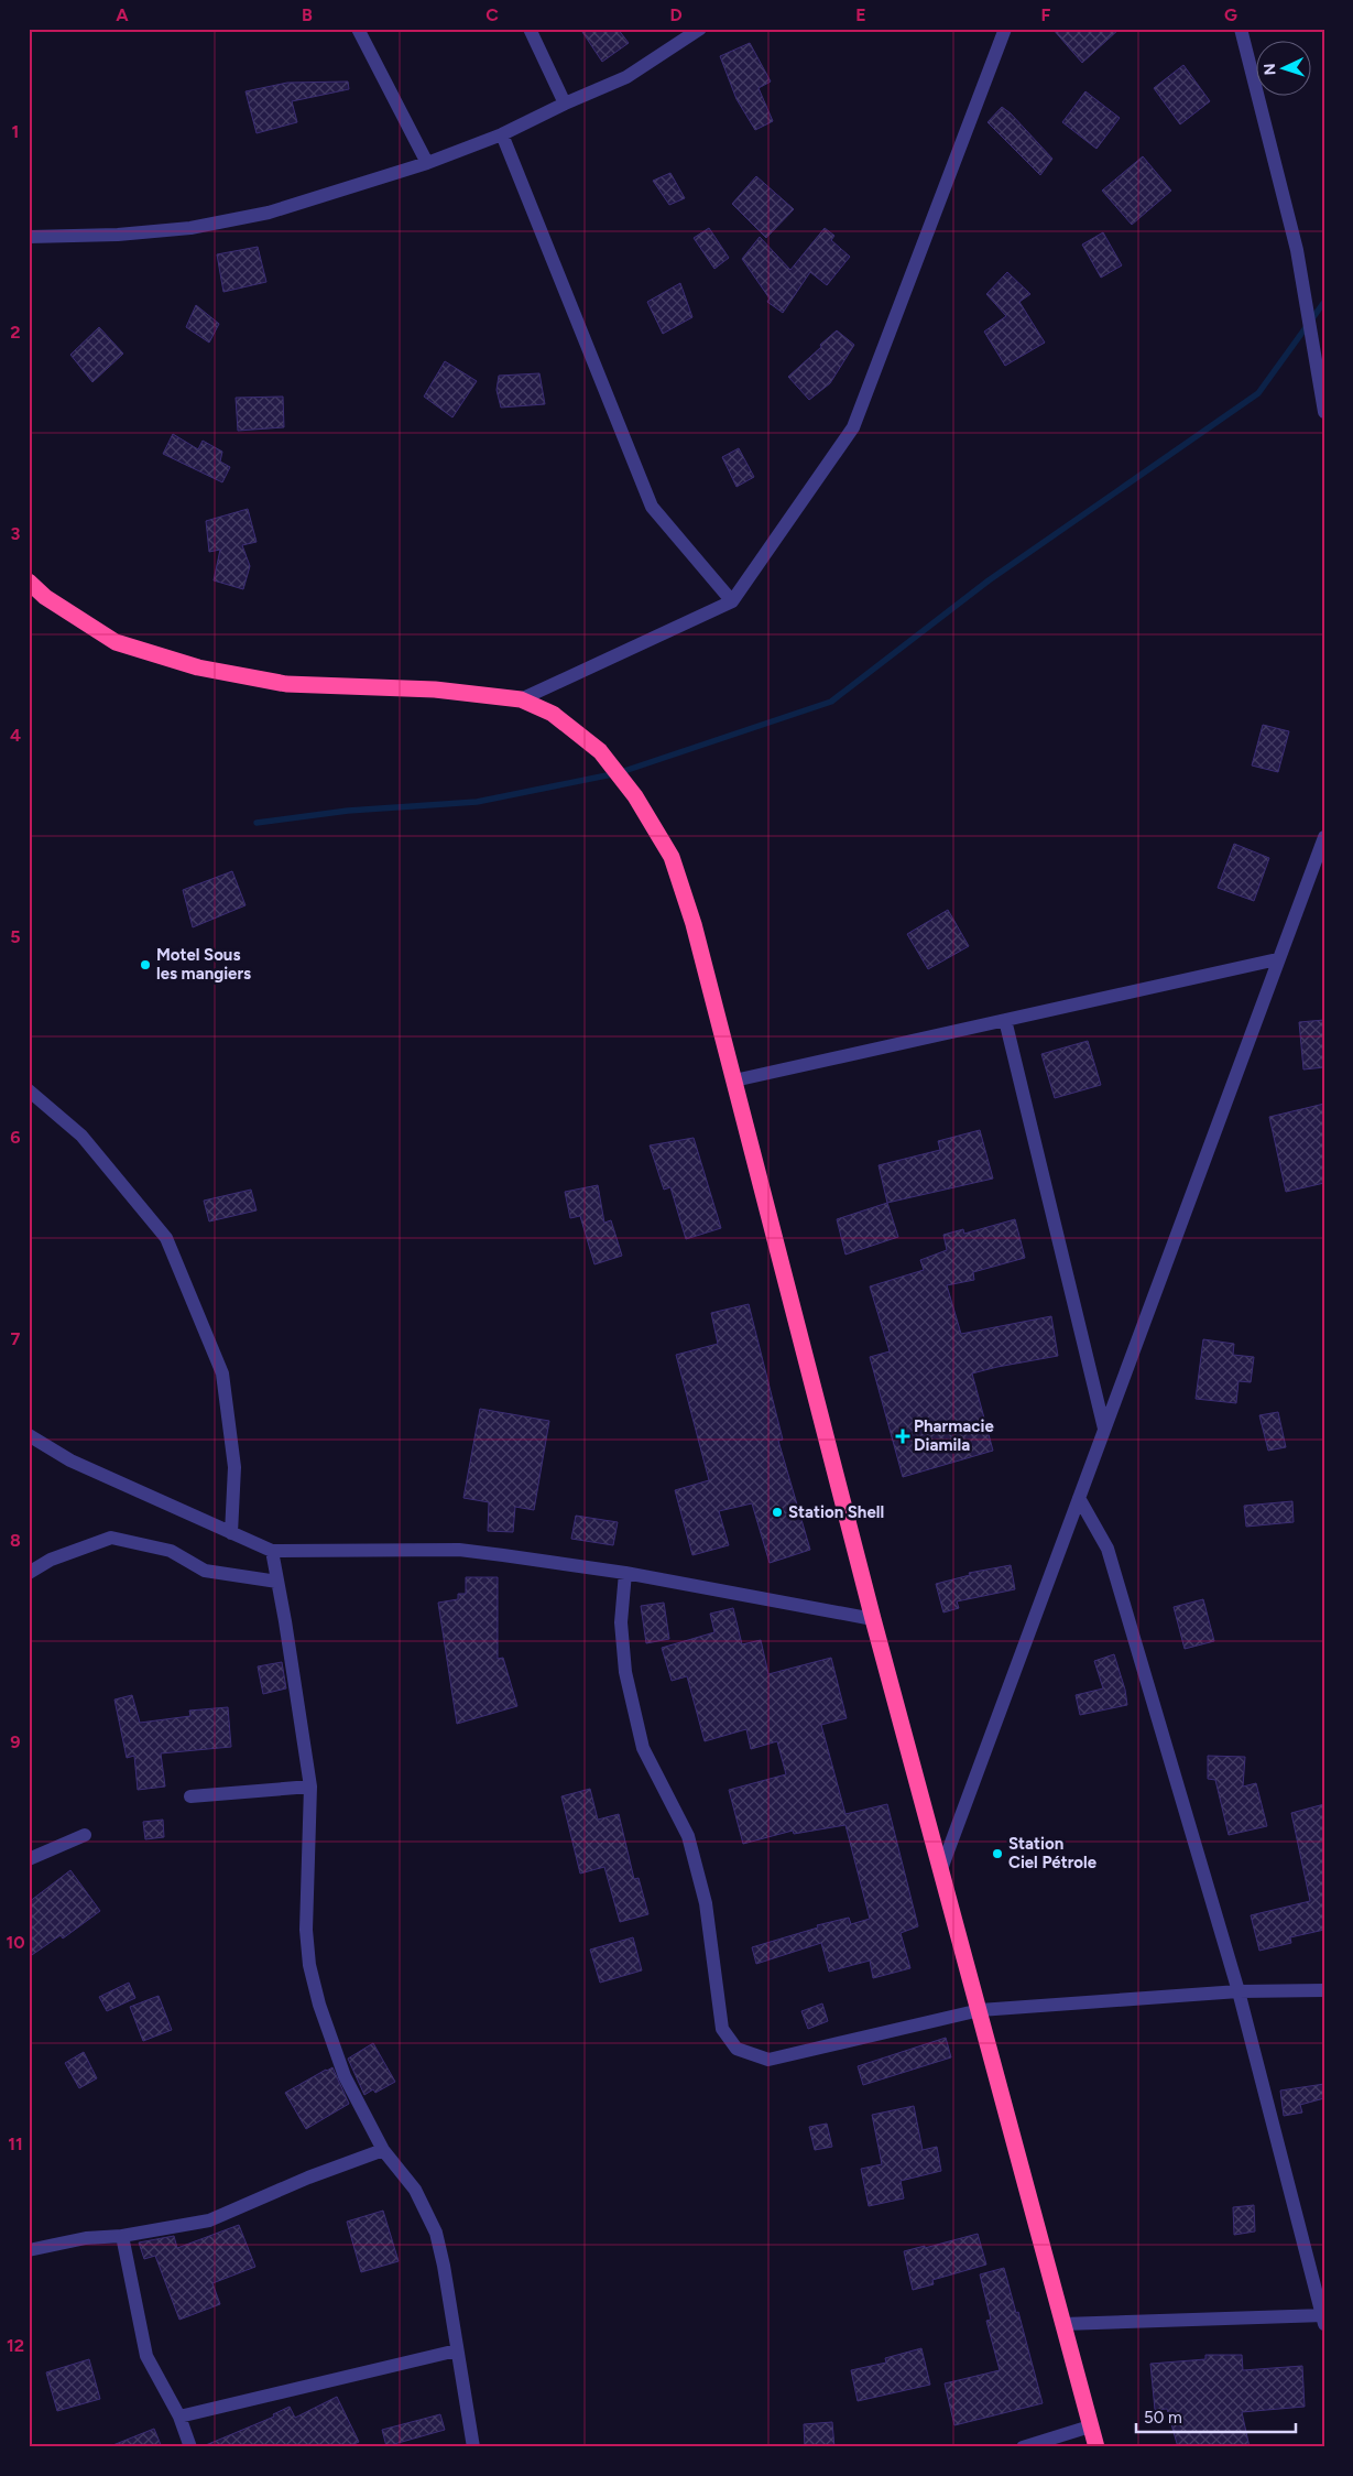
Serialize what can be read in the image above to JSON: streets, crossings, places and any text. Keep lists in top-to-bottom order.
{
  "places": {
    "other": ["Motel Sous les mangiers", "Station Shell", "Station Ciel Pétrole"],
    "health": ["Pharmacie Diamila"]
  },
  "scale_bar": "50 m",
  "north": "left",
  "grid": {
    "columns": [
      "A",
      "B",
      "C",
      "D",
      "E",
      "F",
      "G"
    ],
    "rows": [
      "1",
      "2",
      "3",
      "4",
      "5",
      "6",
      "7",
      "8",
      "9",
      "10",
      "11",
      "12"
    ]
  }
}
